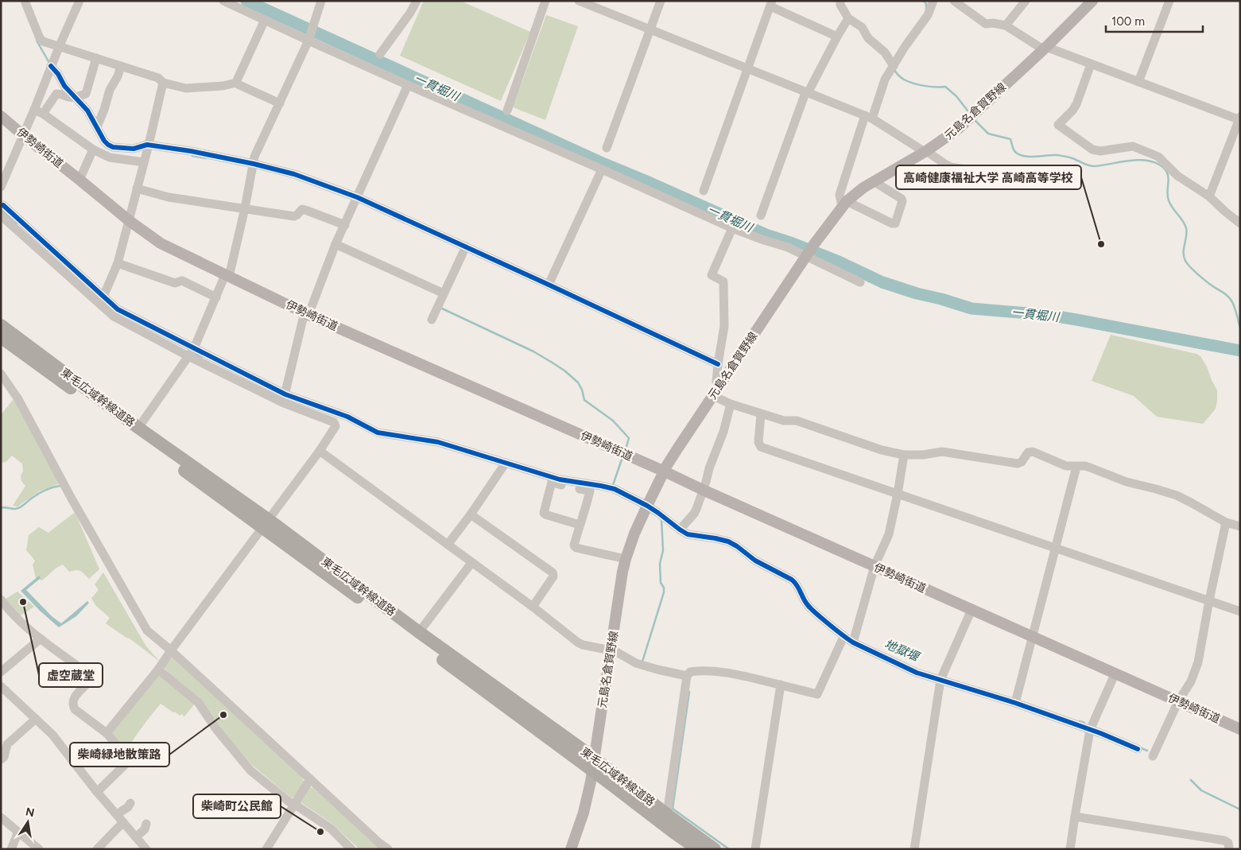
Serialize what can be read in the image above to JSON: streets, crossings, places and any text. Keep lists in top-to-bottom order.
{
  "streets": {
    "highway": ["東毛広域幹線道路"],
    "main road": ["元島名倉賀野線", "伊勢崎街道"]
  },
  "crossings": [
    ["元島名倉賀野線", "伊勢崎街道"],
    ["元島名倉賀野線", "東毛広域幹線道路"]
  ],
  "water": ["一貫堀川", "地獄堰"],
  "places": [
    "高崎健康福祉大学 高崎高等学校",
    "虚空蔵堂",
    "柴崎緑地散策路",
    "柴崎町公民館"
  ],
  "scale_bar": "100 m",
  "north": "top"
}
